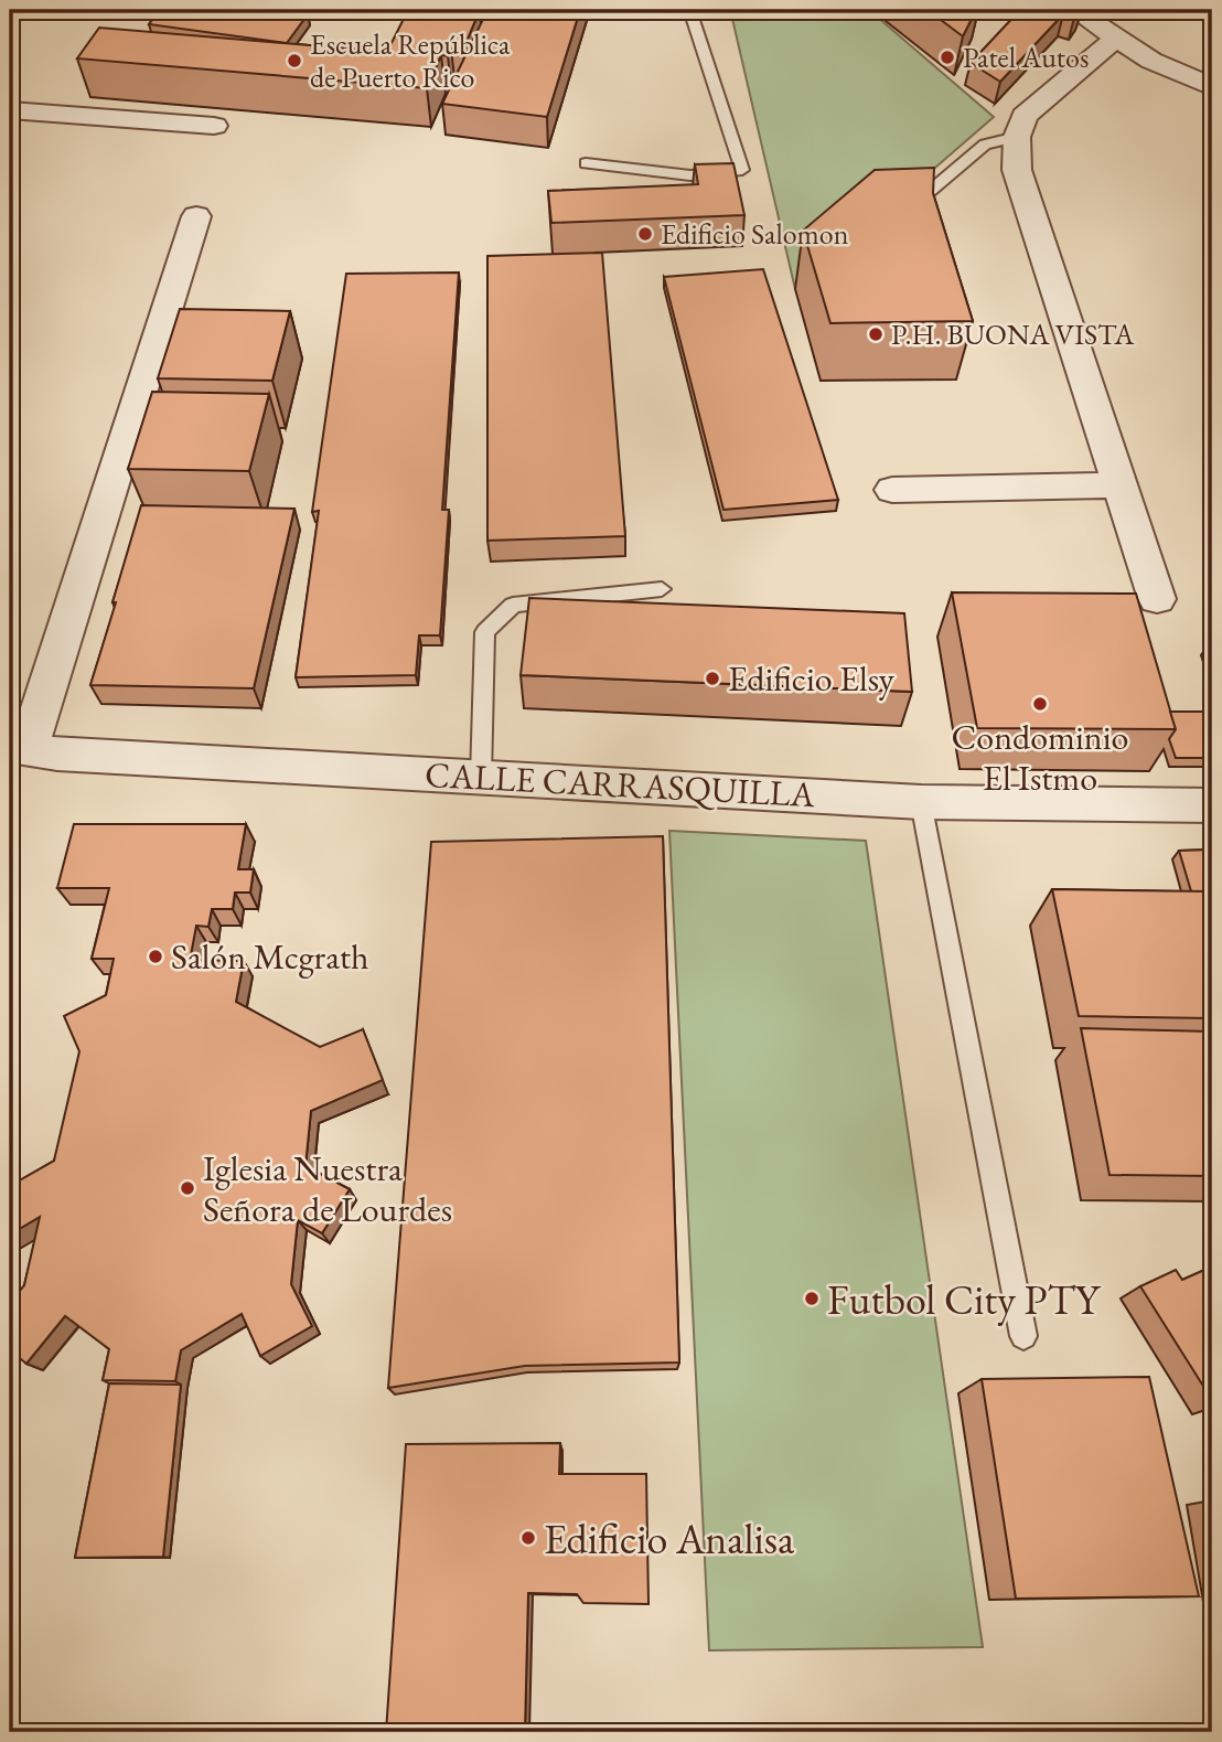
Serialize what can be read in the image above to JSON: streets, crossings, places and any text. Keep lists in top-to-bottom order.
{
  "streets": {
    "street": ["CALLE CARRASQUILLA"]
  },
  "places": [
    "Patel Autos",
    "Escuela República de Puerto Rico",
    "Edificio Salomon",
    "P.H. BUONA VISTA",
    "Edificio Elsy",
    "Condominio El Istmo",
    "Salón Mcgrath",
    "Iglesia Nuestra Señora de Lourdes",
    "Futbol City PTY",
    "Edificio Analisa"
  ]
}
